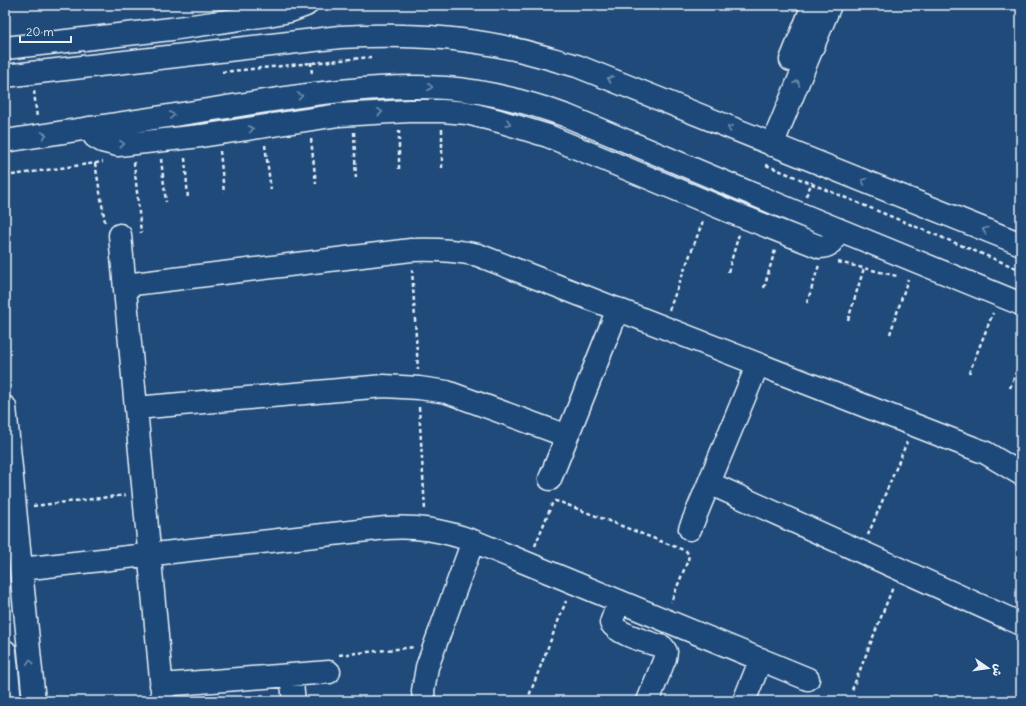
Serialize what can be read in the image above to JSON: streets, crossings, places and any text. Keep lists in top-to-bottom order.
{
  "scale_bar": "20 m",
  "north": "right"
}
